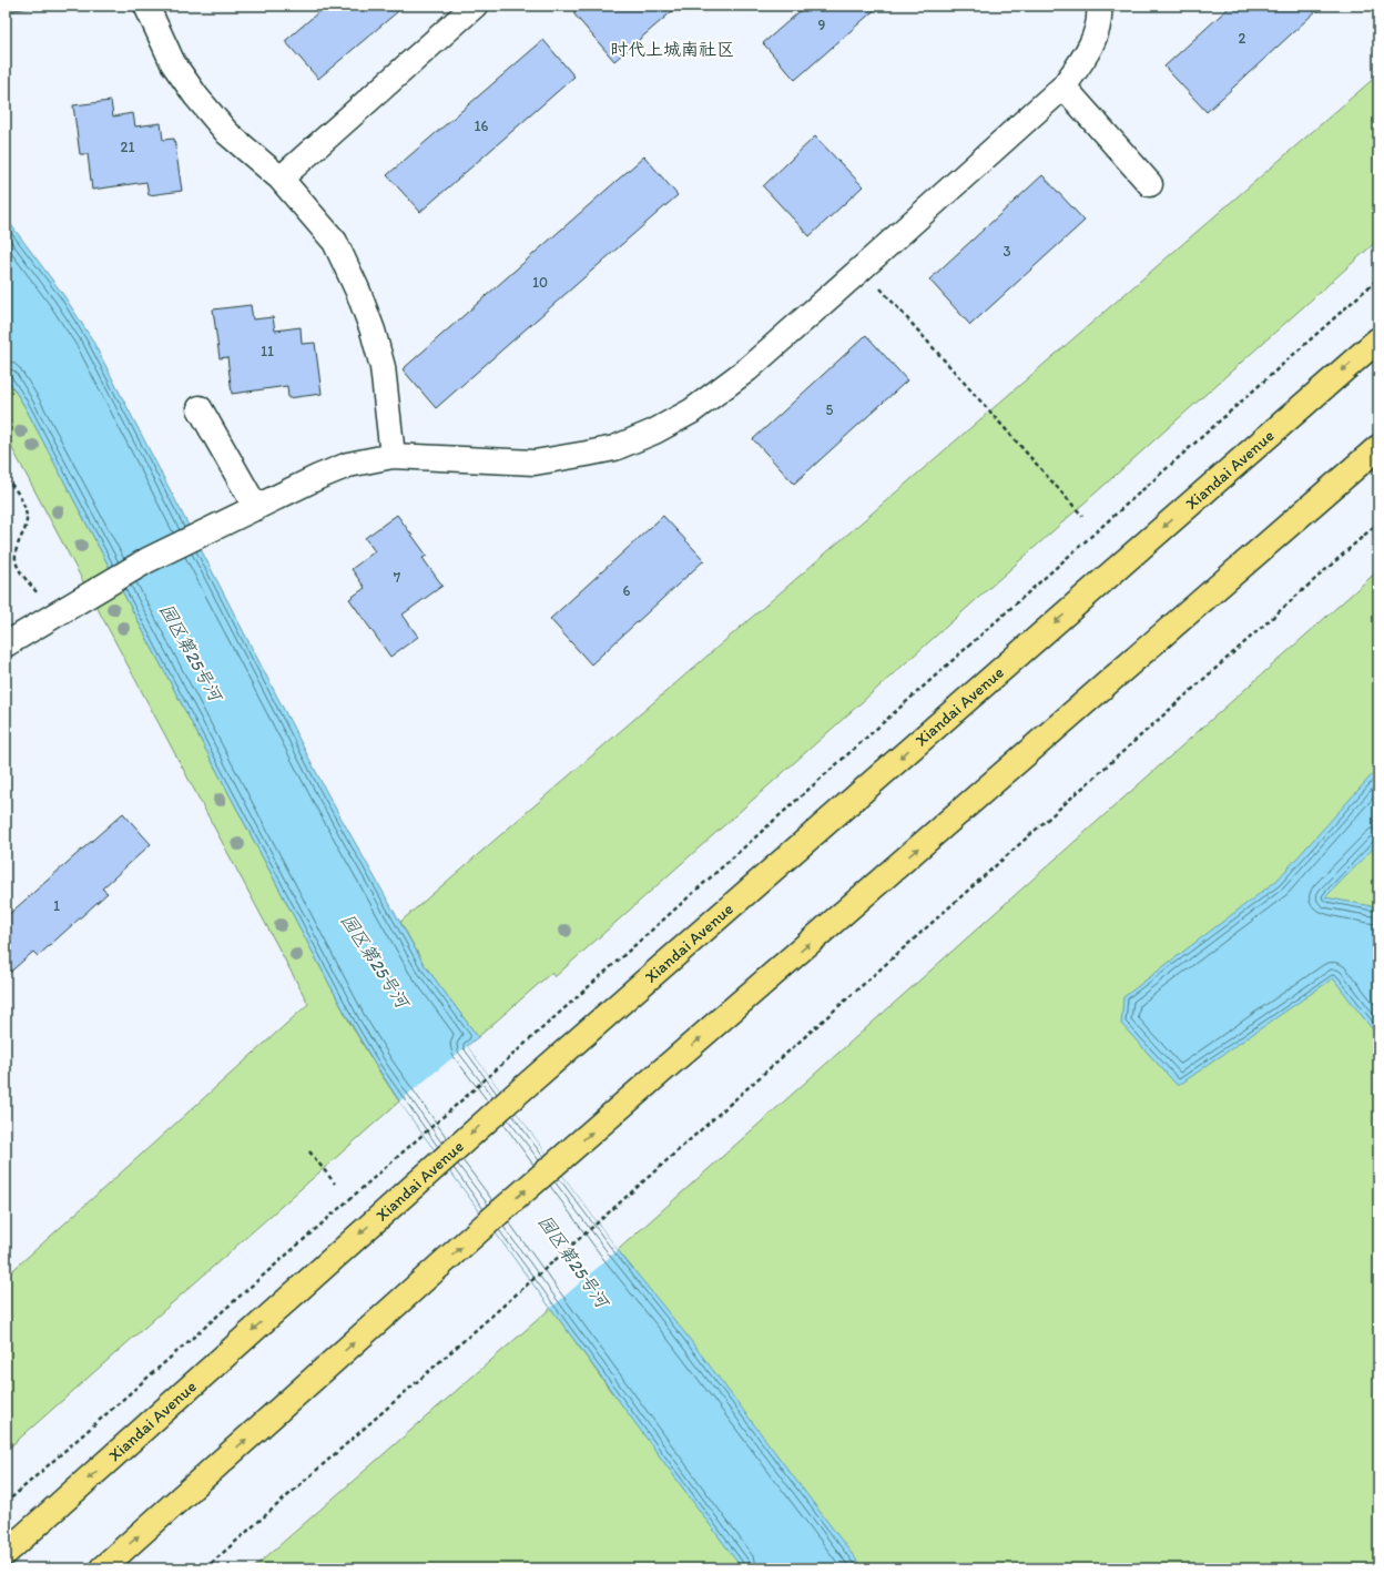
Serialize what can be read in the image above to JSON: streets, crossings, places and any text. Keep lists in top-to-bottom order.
{
  "streets": {
    "main road": ["Xiandai Avenue"]
  },
  "districts": ["时代上城南社区"],
  "water": ["园区第25号河"],
  "house_numbers": [
    "9",
    "2",
    "16",
    "21",
    "3",
    "10",
    "11",
    "5",
    "7",
    "6",
    "1"
  ]
}
